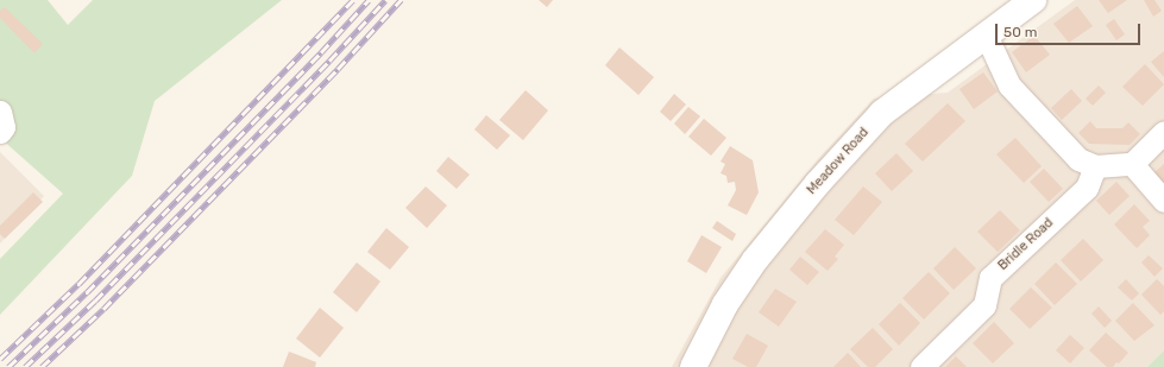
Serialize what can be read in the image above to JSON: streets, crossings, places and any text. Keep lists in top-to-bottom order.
{
  "streets": {
    "street": ["Meadow Road", "Bridle Road"]
  },
  "scale_bar": "50 m"
}
